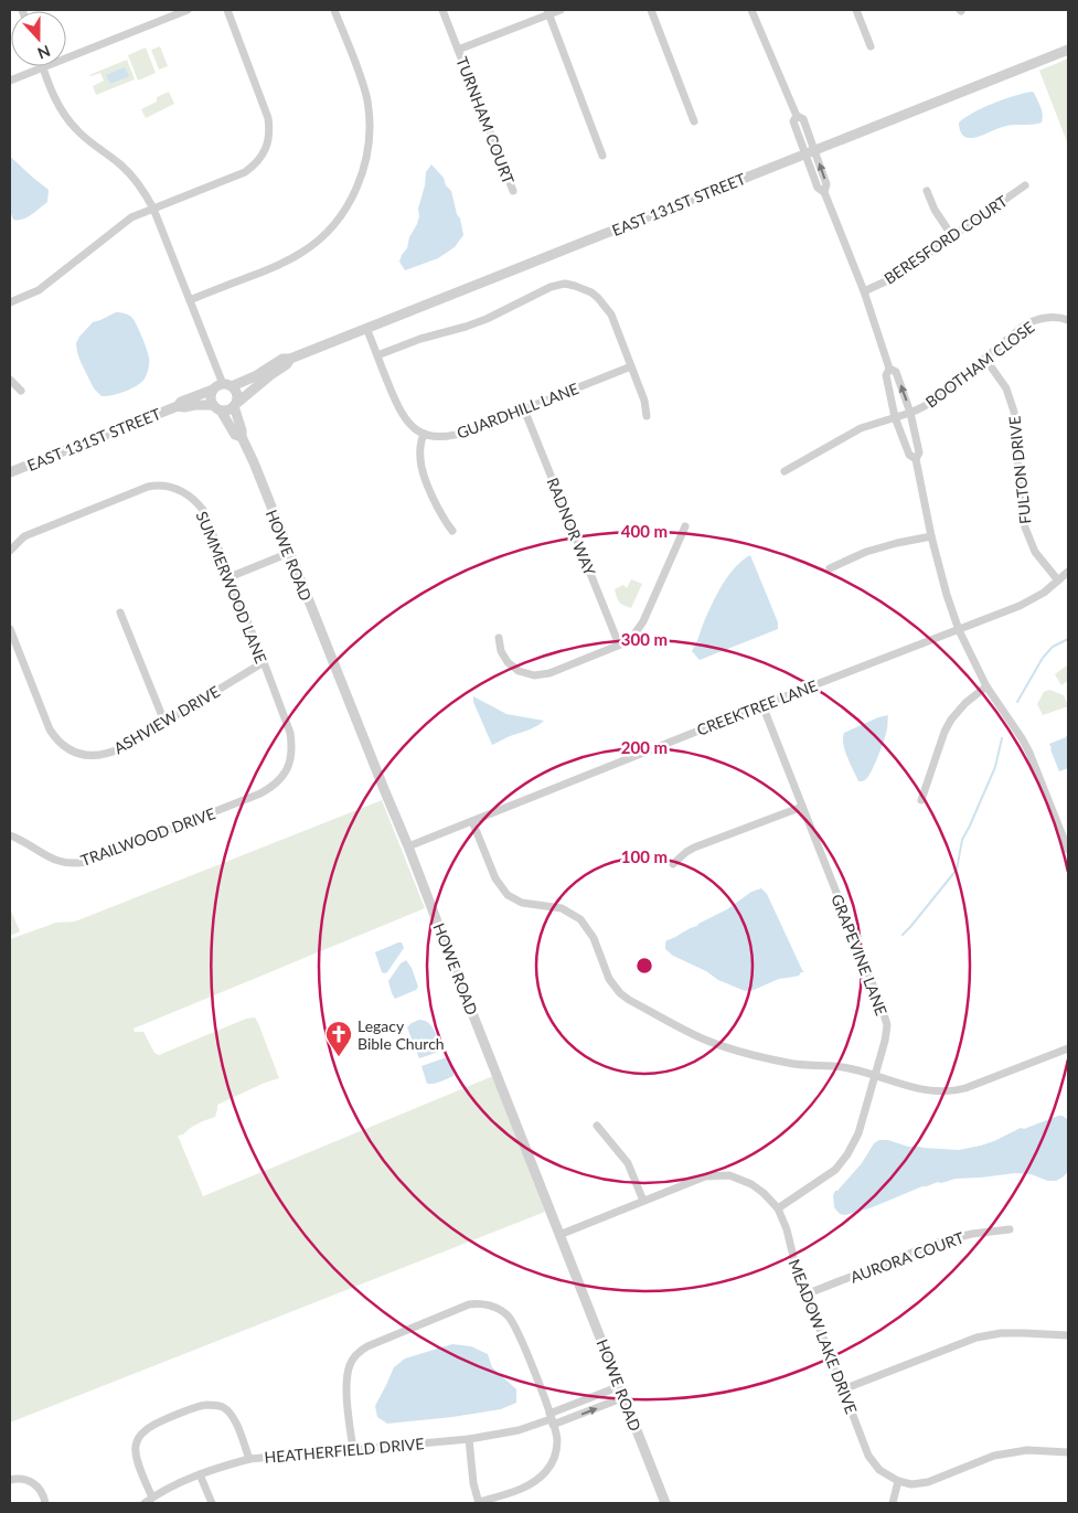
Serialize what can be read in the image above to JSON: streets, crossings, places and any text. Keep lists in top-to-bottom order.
{
  "streets": {
    "street": [
      "TURNHAM COURT",
      "EAST 131ST STREET",
      "BERESFORD COURT",
      "BOOTHAM CLOSE",
      "GUARDHILL LANE",
      "FULTON DRIVE",
      "RADNOR WAY",
      "HOWE ROAD",
      "SUMMERWOOD LANE",
      "CREEKTREE LANE",
      "ASHVIEW DRIVE",
      "TRAILWOOD DRIVE",
      "GRAPEVINE LANE",
      "AURORA COURT",
      "MEADOW LAKE DRIVE",
      "HEATHERFIELD DRIVE"
    ]
  },
  "crossings": [
    ["EAST 131ST STREET", "HOWE ROAD"],
    ["BOOTHAM CLOSE", "FULTON DRIVE"],
    ["GUARDHILL LANE", "RADNOR WAY"],
    ["FULTON DRIVE", "CREEKTREE LANE"],
    ["HOWE ROAD", "CREEKTREE LANE"],
    ["HOWE ROAD", "MEADOW LAKE DRIVE"],
    ["HOWE ROAD", "HEATHERFIELD DRIVE"],
    ["SUMMERWOOD LANE", "ASHVIEW DRIVE"],
    ["SUMMERWOOD LANE", "TRAILWOOD DRIVE"],
    ["CREEKTREE LANE", "GRAPEVINE LANE"],
    ["GRAPEVINE LANE", "MEADOW LAKE DRIVE"],
    ["AURORA COURT", "MEADOW LAKE DRIVE"]
  ],
  "places": {
    "church": ["Legacy Bible Church"]
  },
  "north": "bottom",
  "rings": [
    "400 m",
    "300 m",
    "200 m",
    "100 m"
  ]
}
